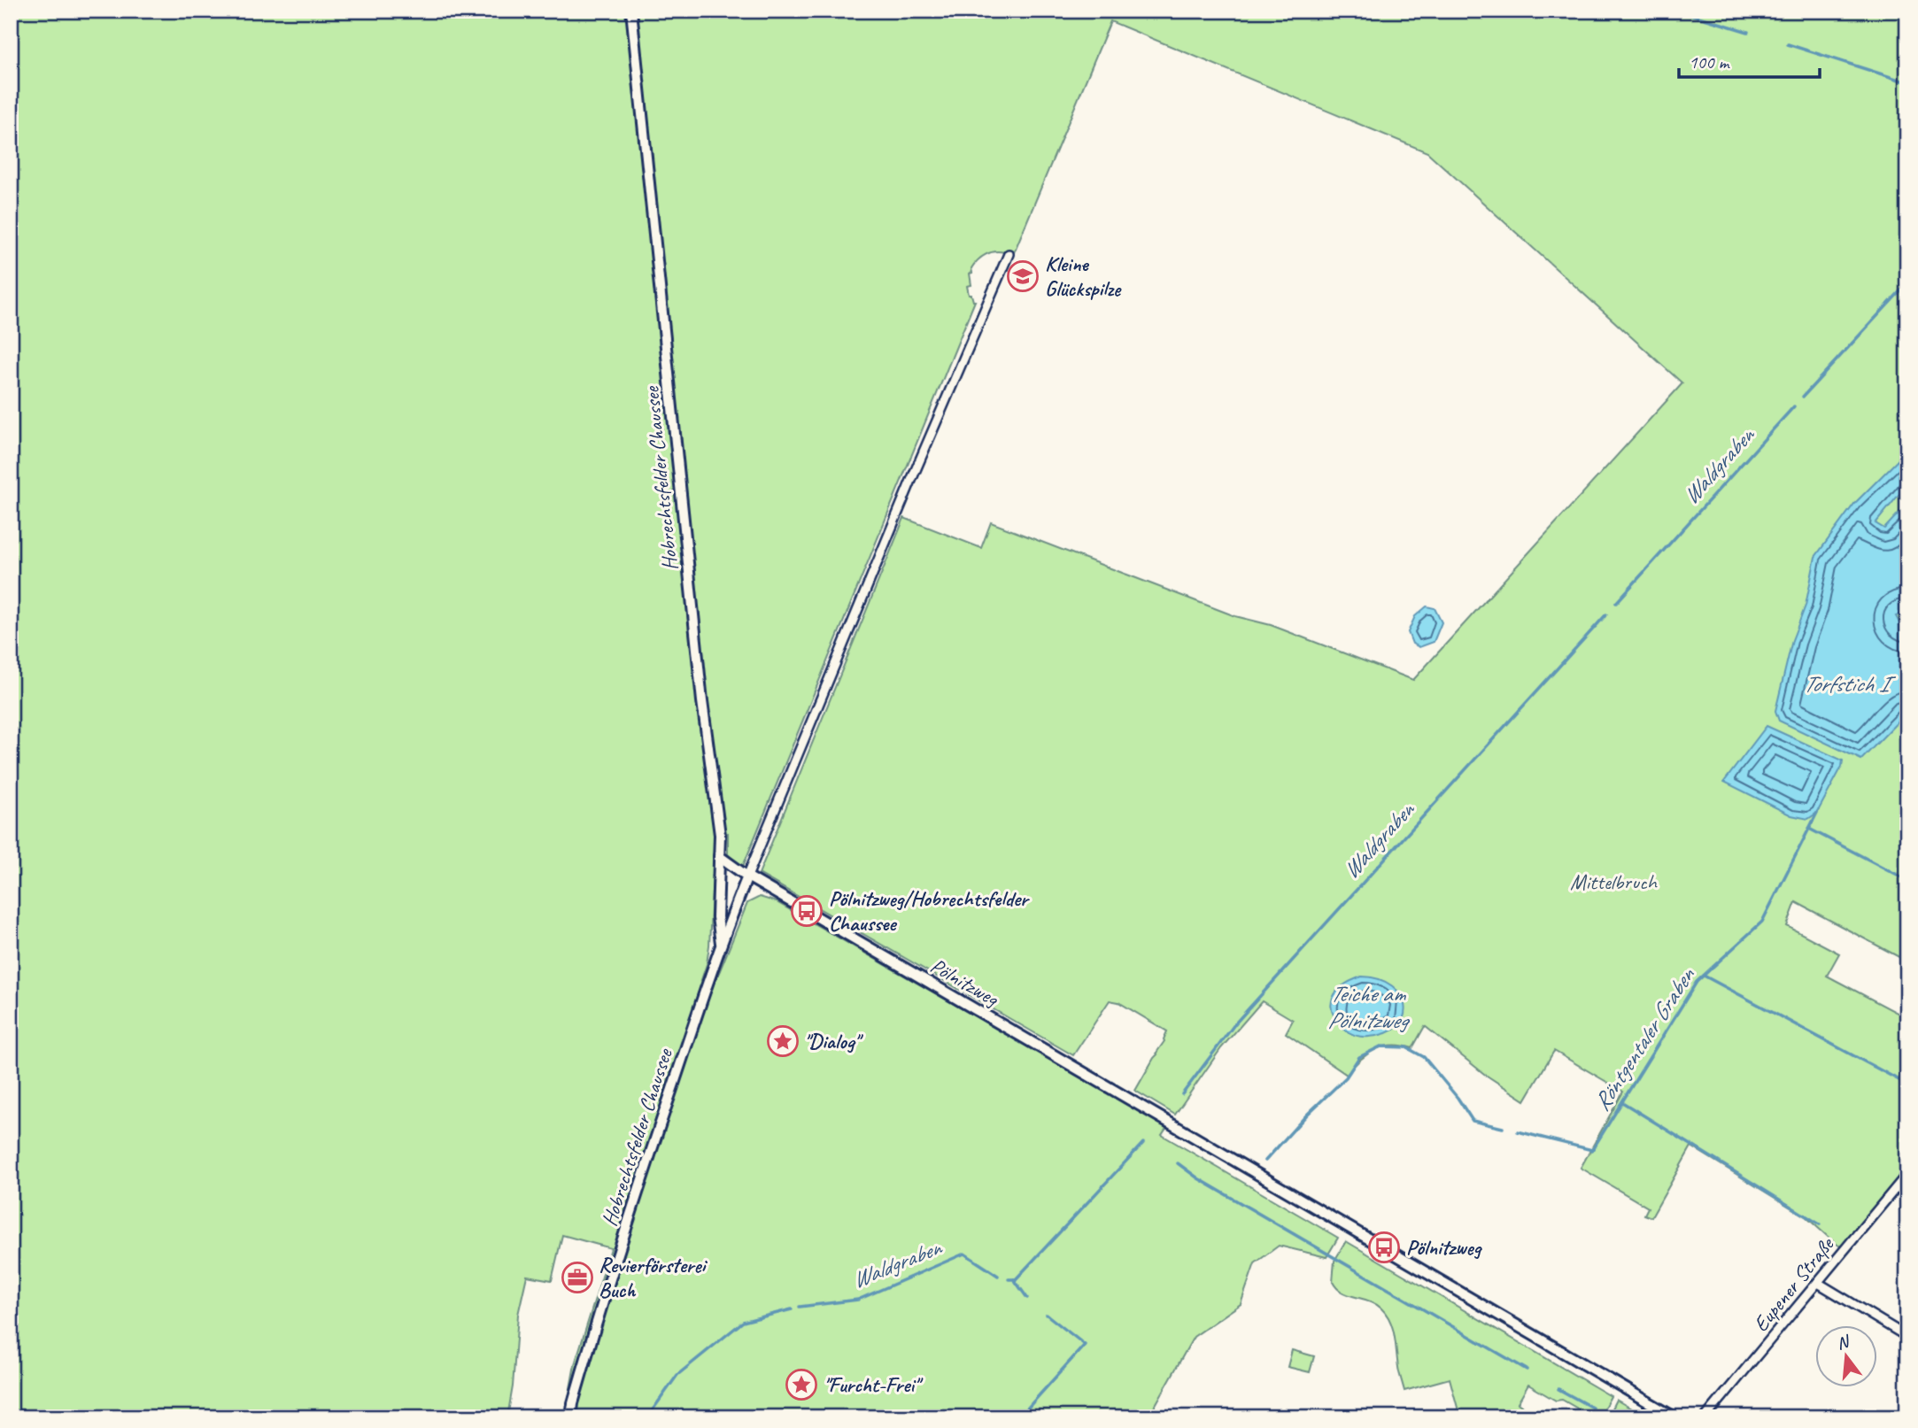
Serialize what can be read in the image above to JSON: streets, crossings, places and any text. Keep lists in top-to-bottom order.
{
  "streets": {
    "street": ["Hobrechtsfelder Chaussee", "Pölnitzweg", "Eupener Straße"]
  },
  "crossings": [
    ["Hobrechtsfelder Chaussee", "Pölnitzweg"]
  ],
  "water": [
    "Waldgraben",
    "Torfstich I",
    "Teiche am Pölnitzweg",
    "Röntgentaler Graben"
  ],
  "parks": ["Mittelbruch"],
  "places": {
    "school or university": ["Kleine Glückspilze"],
    "bus stop": ["Pölnitzweg/Hobrechtsfelder Chaussee", "Pölnitzweg"],
    "place": ["\"Dialog\"", "\"Furcht-Frei\""],
    "office": ["Revierförsterei Buch"]
  },
  "scale_bar": "100 m",
  "north": "top"
}
